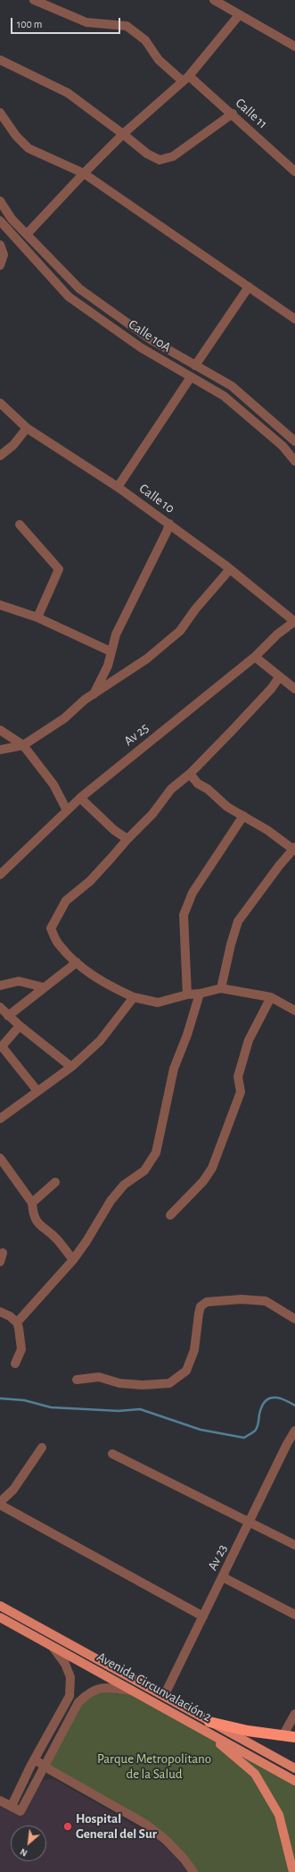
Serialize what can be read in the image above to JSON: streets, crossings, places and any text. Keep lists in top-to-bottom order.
{
  "streets": {
    "main road": ["Avenida Circunvalación 2"],
    "street": [
      "Calle 11",
      "Calle 10A",
      "Calle 10",
      "Av 25",
      "Av 23"
    ]
  },
  "crossings": [
    ["Calle 10", "Av 25"],
    ["Av 23", "Avenida Circunvalación 2"]
  ],
  "parks": ["Parque Metropolitano de la Salud"],
  "places": ["Hospital General del Sur"],
  "scale_bar": "100 m",
  "north": "bottom left"
}
